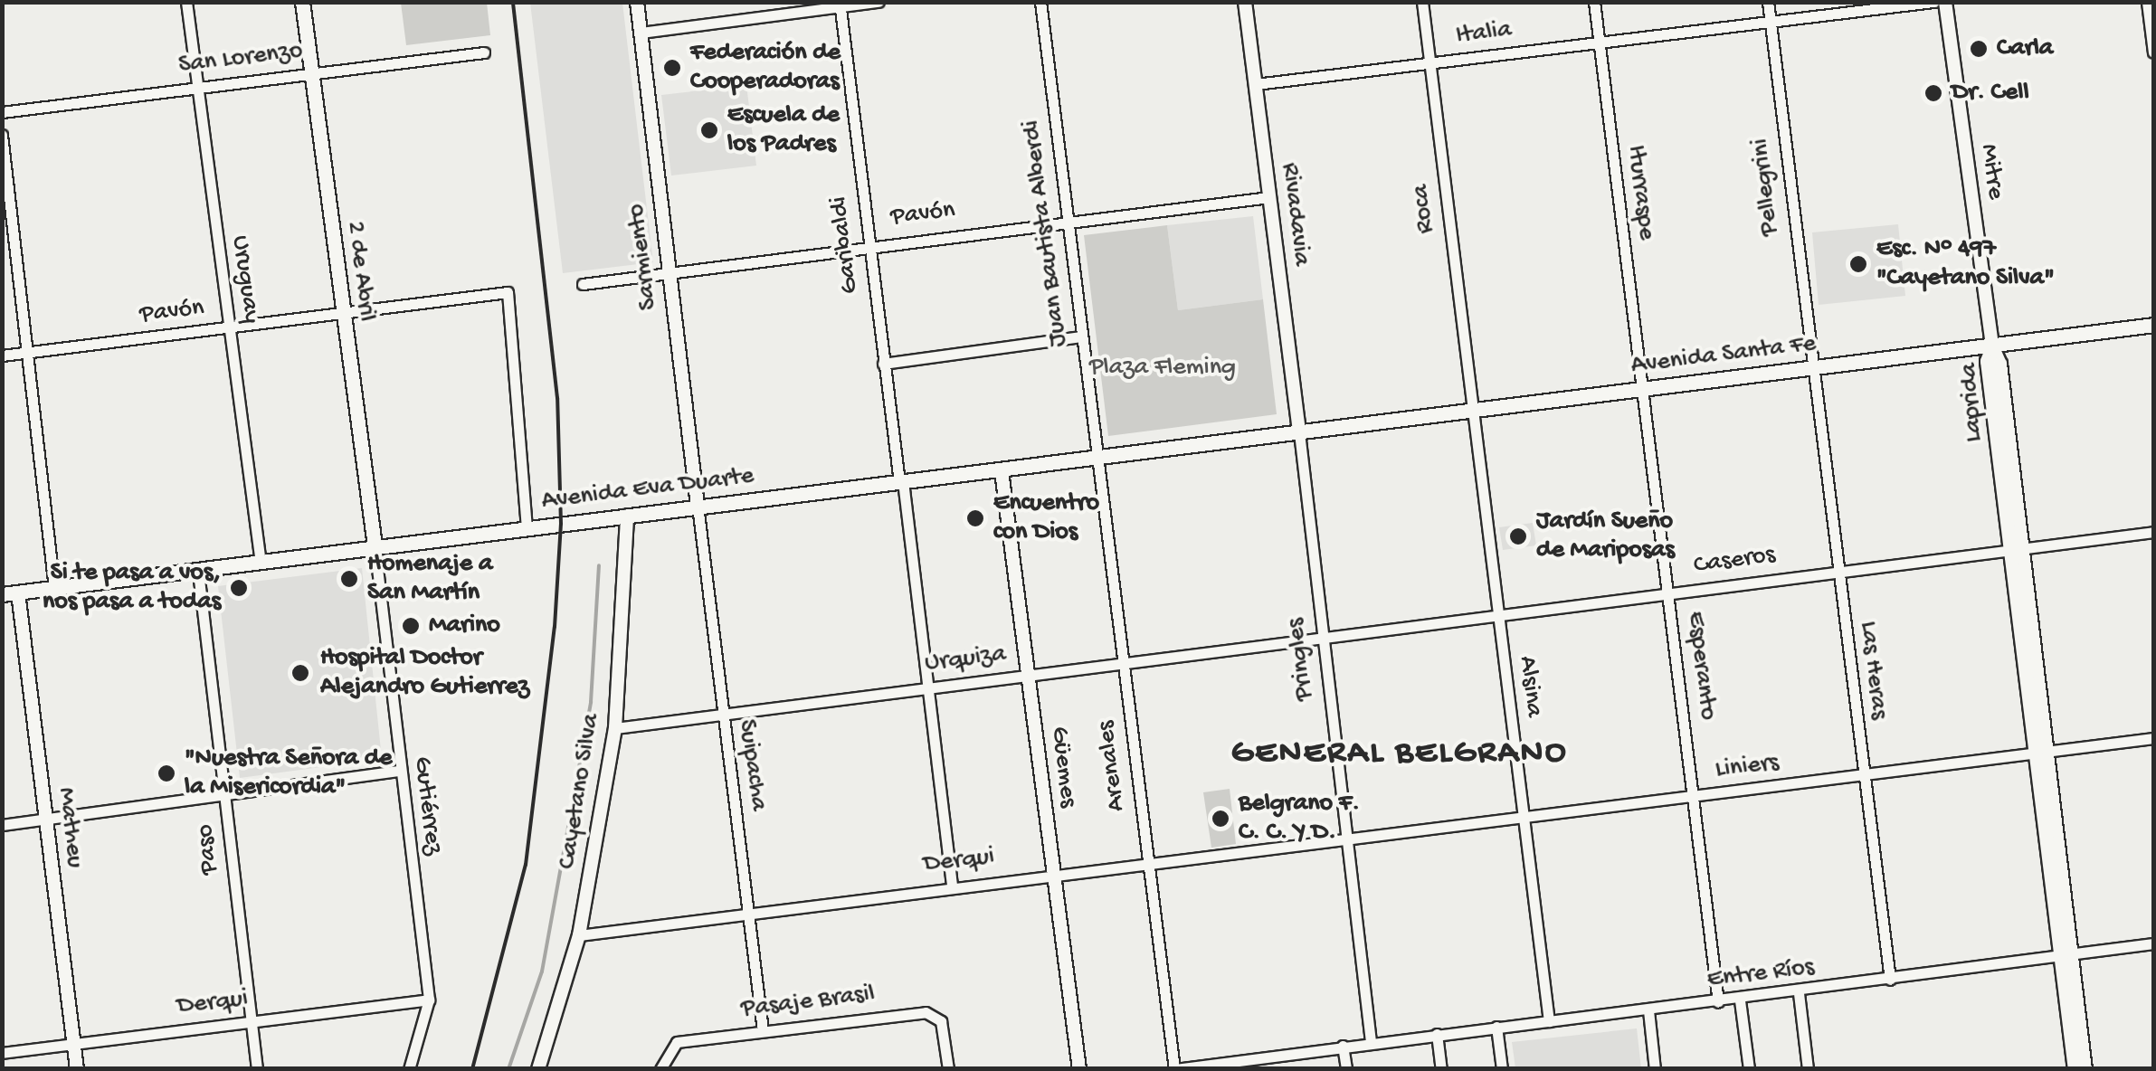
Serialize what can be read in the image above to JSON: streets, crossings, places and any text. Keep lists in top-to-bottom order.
{
  "streets": {
    "main road": [
      "2 de Abril",
      "Avenida Santa Fe",
      "Laprida",
      "Avenida Eva Duarte"
    ],
    "street": [
      "Italia",
      "San Lorenzo",
      "Mitre",
      "Pellegrini",
      "Iturraspe",
      "Roca",
      "Pavón",
      "Rivadavia",
      "Juan Bautista Alberdi",
      "Garibaldi",
      "Sarmiento",
      "Uruguay",
      "Caseros",
      "Urquiza",
      "Pringles",
      "Esperanto",
      "Las Heras",
      "Alsina",
      "Suipacha",
      "Arenales",
      "Güemes",
      "Liniers",
      "Cayetano Silva",
      "Gutiérrez",
      "Matheu",
      "Paso",
      "Derqui",
      "Entre Ríos",
      "Pasaje Brasil"
    ]
  },
  "crossings": [
    ["Italia", "Pellegrini"],
    ["Italia", "Iturraspe"],
    ["Italia", "Roca"],
    ["Italia", "Rivadavia"],
    ["San Lorenzo", "2 de Abril"],
    ["San Lorenzo", "Uruguay"],
    ["Mitre", "Avenida Santa Fe"],
    ["Mitre", "Laprida"],
    ["Pellegrini", "Avenida Santa Fe"],
    ["Pellegrini", "Las Heras"],
    ["Iturraspe", "Avenida Santa Fe"],
    ["Iturraspe", "Esperanto"],
    ["Roca", "Avenida Santa Fe"],
    ["Roca", "Alsina"],
    ["Pavón", "Rivadavia"],
    ["Pavón", "Juan Bautista Alberdi"],
    ["Pavón", "Garibaldi"],
    ["Pavón", "Sarmiento"],
    ["Pavón", "2 de Abril"],
    ["Pavón", "Uruguay"],
    ["Pavón", "Avenida Eva Duarte"],
    ["Rivadavia", "Avenida Santa Fe"],
    ["Rivadavia", "Avenida Eva Duarte"],
    ["Rivadavia", "Pringles"],
    ["Juan Bautista Alberdi", "Avenida Eva Duarte"],
    ["Juan Bautista Alberdi", "Arenales"],
    ["Garibaldi", "Avenida Eva Duarte"],
    ["Garibaldi", "Urquiza"],
    ["Garibaldi", "Derqui"],
    ["Sarmiento", "Avenida Eva Duarte"],
    ["Sarmiento", "Suipacha"],
    ["2 de Abril", "Avenida Eva Duarte"],
    ["2 de Abril", "Gutiérrez"],
    ["Uruguay", "Avenida Eva Duarte"],
    ["Avenida Santa Fe", "Laprida"],
    ["Avenida Santa Fe", "Avenida Eva Duarte"],
    ["Avenida Santa Fe", "Pringles"],
    ["Avenida Santa Fe", "Esperanto"],
    ["Avenida Santa Fe", "Las Heras"],
    ["Avenida Santa Fe", "Alsina"],
    ["Laprida", "Caseros"],
    ["Laprida", "Liniers"],
    ["Laprida", "Entre Ríos"],
    ["Avenida Eva Duarte", "Pringles"],
    ["Avenida Eva Duarte", "Suipacha"],
    ["Avenida Eva Duarte", "Arenales"],
    ["Avenida Eva Duarte", "Güemes"],
    ["Avenida Eva Duarte", "Cayetano Silva"],
    ["Avenida Eva Duarte", "Gutiérrez"],
    ["Avenida Eva Duarte", "Matheu"],
    ["Avenida Eva Duarte", "Paso"],
    ["Caseros", "Urquiza"],
    ["Caseros", "Pringles"],
    ["Caseros", "Esperanto"],
    ["Caseros", "Las Heras"],
    ["Caseros", "Alsina"],
    ["Urquiza", "Pringles"],
    ["Urquiza", "Suipacha"],
    ["Urquiza", "Arenales"],
    ["Urquiza", "Güemes"],
    ["Urquiza", "Cayetano Silva"],
    ["Pringles", "Liniers"],
    ["Pringles", "Derqui"],
    ["Pringles", "Entre Ríos"],
    ["Esperanto", "Liniers"],
    ["Esperanto", "Entre Ríos"],
    ["Las Heras", "Liniers"],
    ["Las Heras", "Entre Ríos"],
    ["Alsina", "Liniers"],
    ["Alsina", "Entre Ríos"],
    ["Suipacha", "Derqui"],
    ["Suipacha", "Pasaje Brasil"],
    ["Arenales", "Derqui"],
    ["Arenales", "Entre Ríos"],
    ["Güemes", "Derqui"],
    ["Liniers", "Derqui"],
    ["Cayetano Silva", "Derqui"],
    ["Gutiérrez", "Derqui"],
    ["Matheu", "Derqui"],
    ["Paso", "Derqui"]
  ],
  "districts": ["GENERAL BELGRANO"],
  "parks": ["Plaza Fleming"],
  "places": [
    "Carla",
    "Federación de Cooperadoras",
    "Dr. Cell",
    "Escuela de los Padres",
    "Esc. N° 497 \"Cayetano Silva\"",
    "Encuentro con Dios",
    "Jardín Sueño de Mariposas",
    "Homenaje a San Martín",
    "Si te pasa a vos, nos pasa a todas",
    "Marino",
    "Hospital Doctor Alejandro Gutierrez",
    "\"Nuestra Señora de la Misericordia\"",
    "Belgrano F. C. C. Y D."
  ]
}
